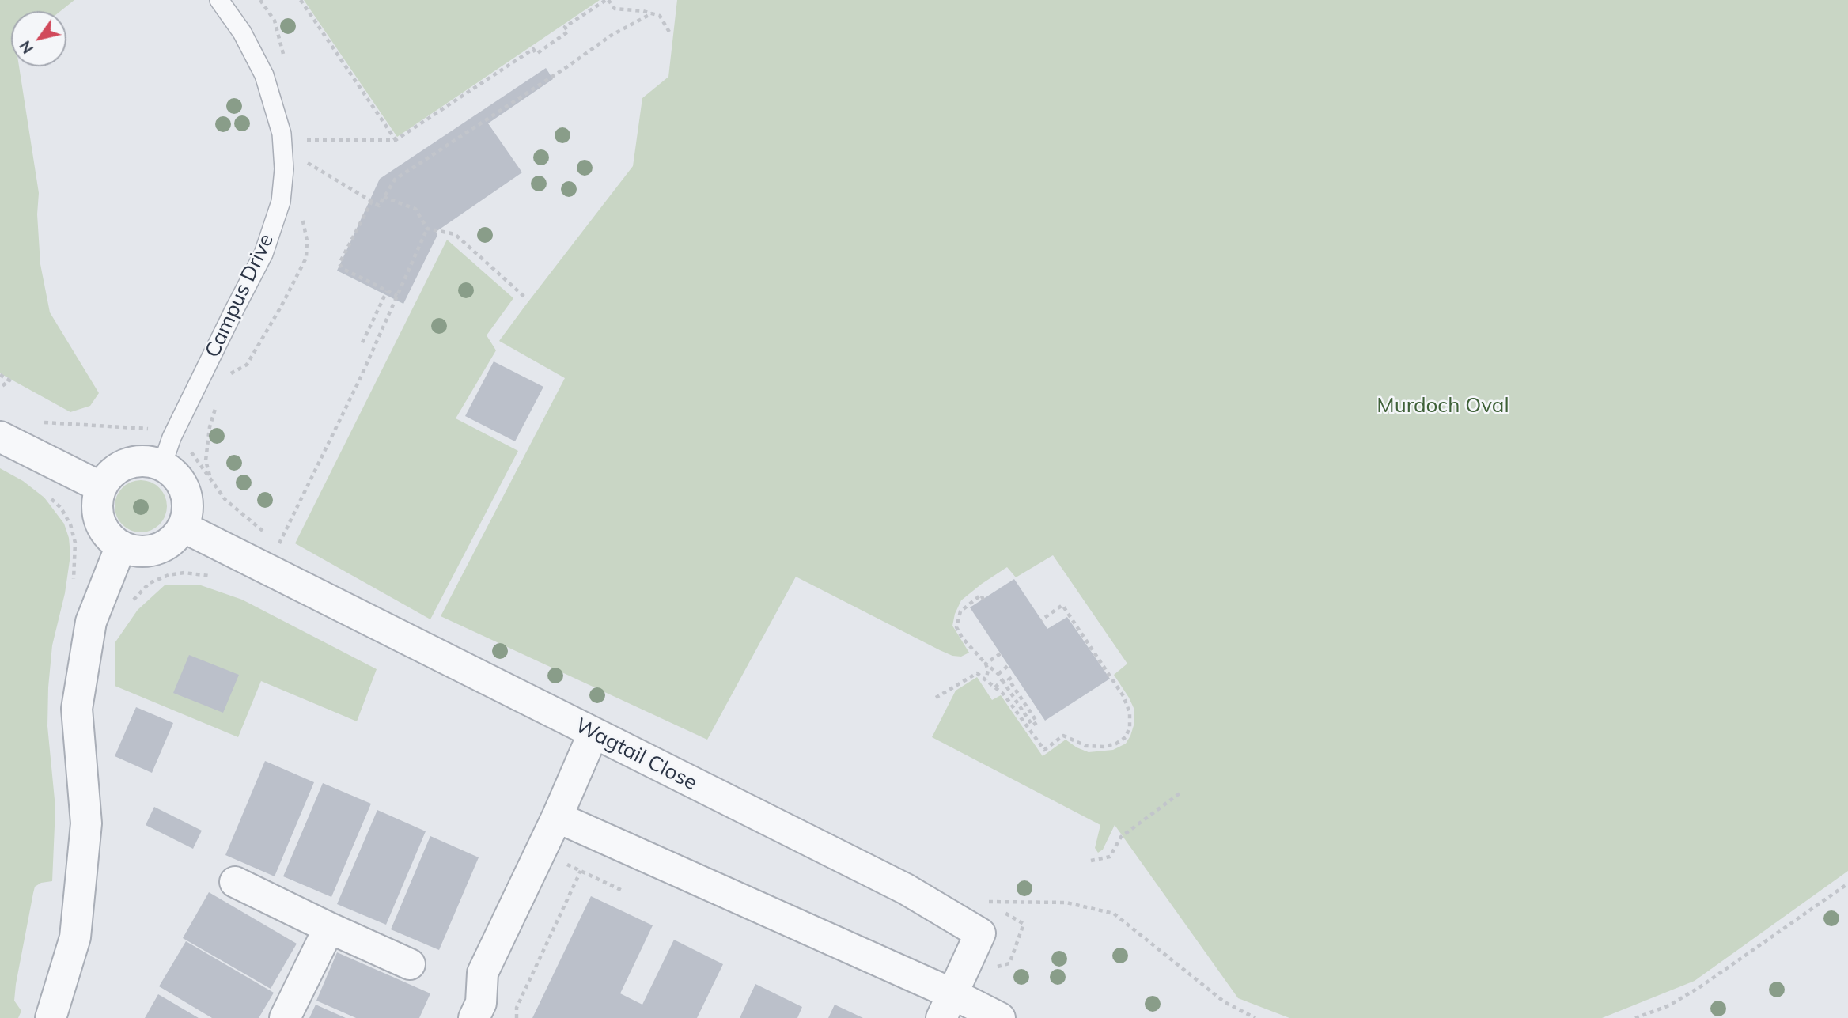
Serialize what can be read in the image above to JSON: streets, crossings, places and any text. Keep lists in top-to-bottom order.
{
  "streets": {
    "street": ["Wagtail Close"],
    "lane": ["Campus Drive"]
  },
  "crossings": [
    ["Campus Drive", "Wagtail Close"]
  ],
  "parks": ["Murdoch Oval"],
  "north": "bottom left"
}
